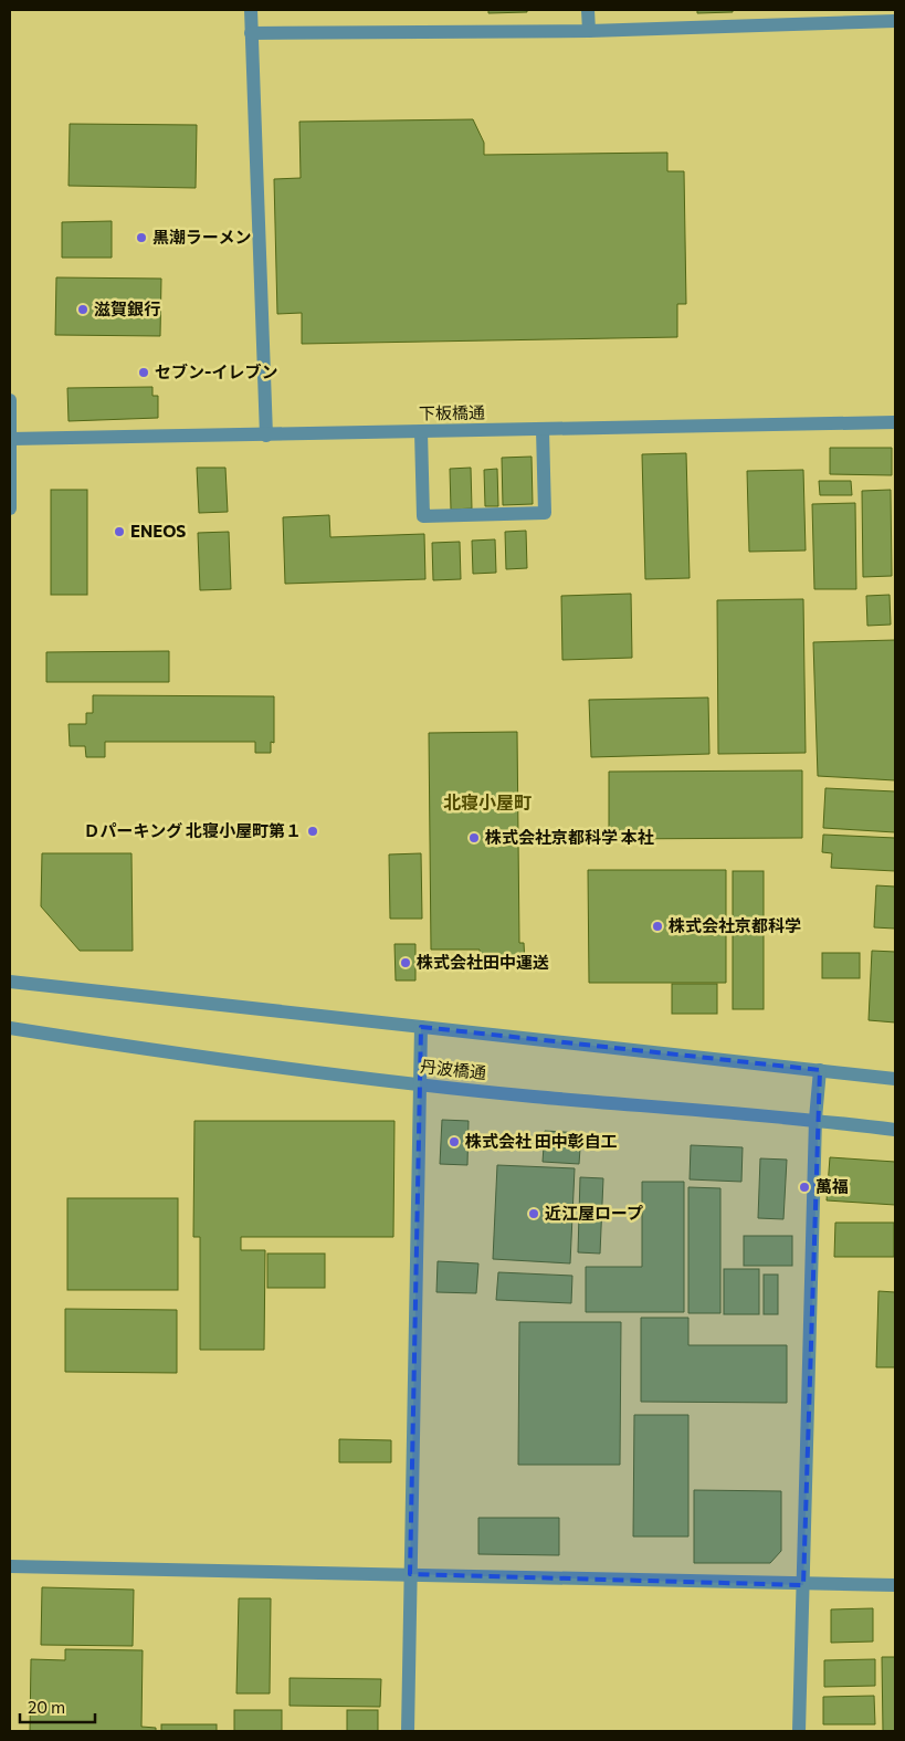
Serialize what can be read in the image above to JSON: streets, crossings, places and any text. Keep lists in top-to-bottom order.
{
  "streets": {
    "street": ["下板橋通", "丹波橋通"]
  },
  "districts": ["北寝小屋町"],
  "places": [
    "黒潮ラーメン",
    "滋賀銀行",
    "セブン-イレブン",
    "ENEOS",
    "Ｄパーキング 北寝小屋町第１",
    "株式会社京都科学 本社",
    "株式会社京都科学",
    "株式会社田中運送",
    "株式会社 田中彰自工",
    "萬福",
    "近江屋ロープ"
  ],
  "scale_bar": "20 m"
}
